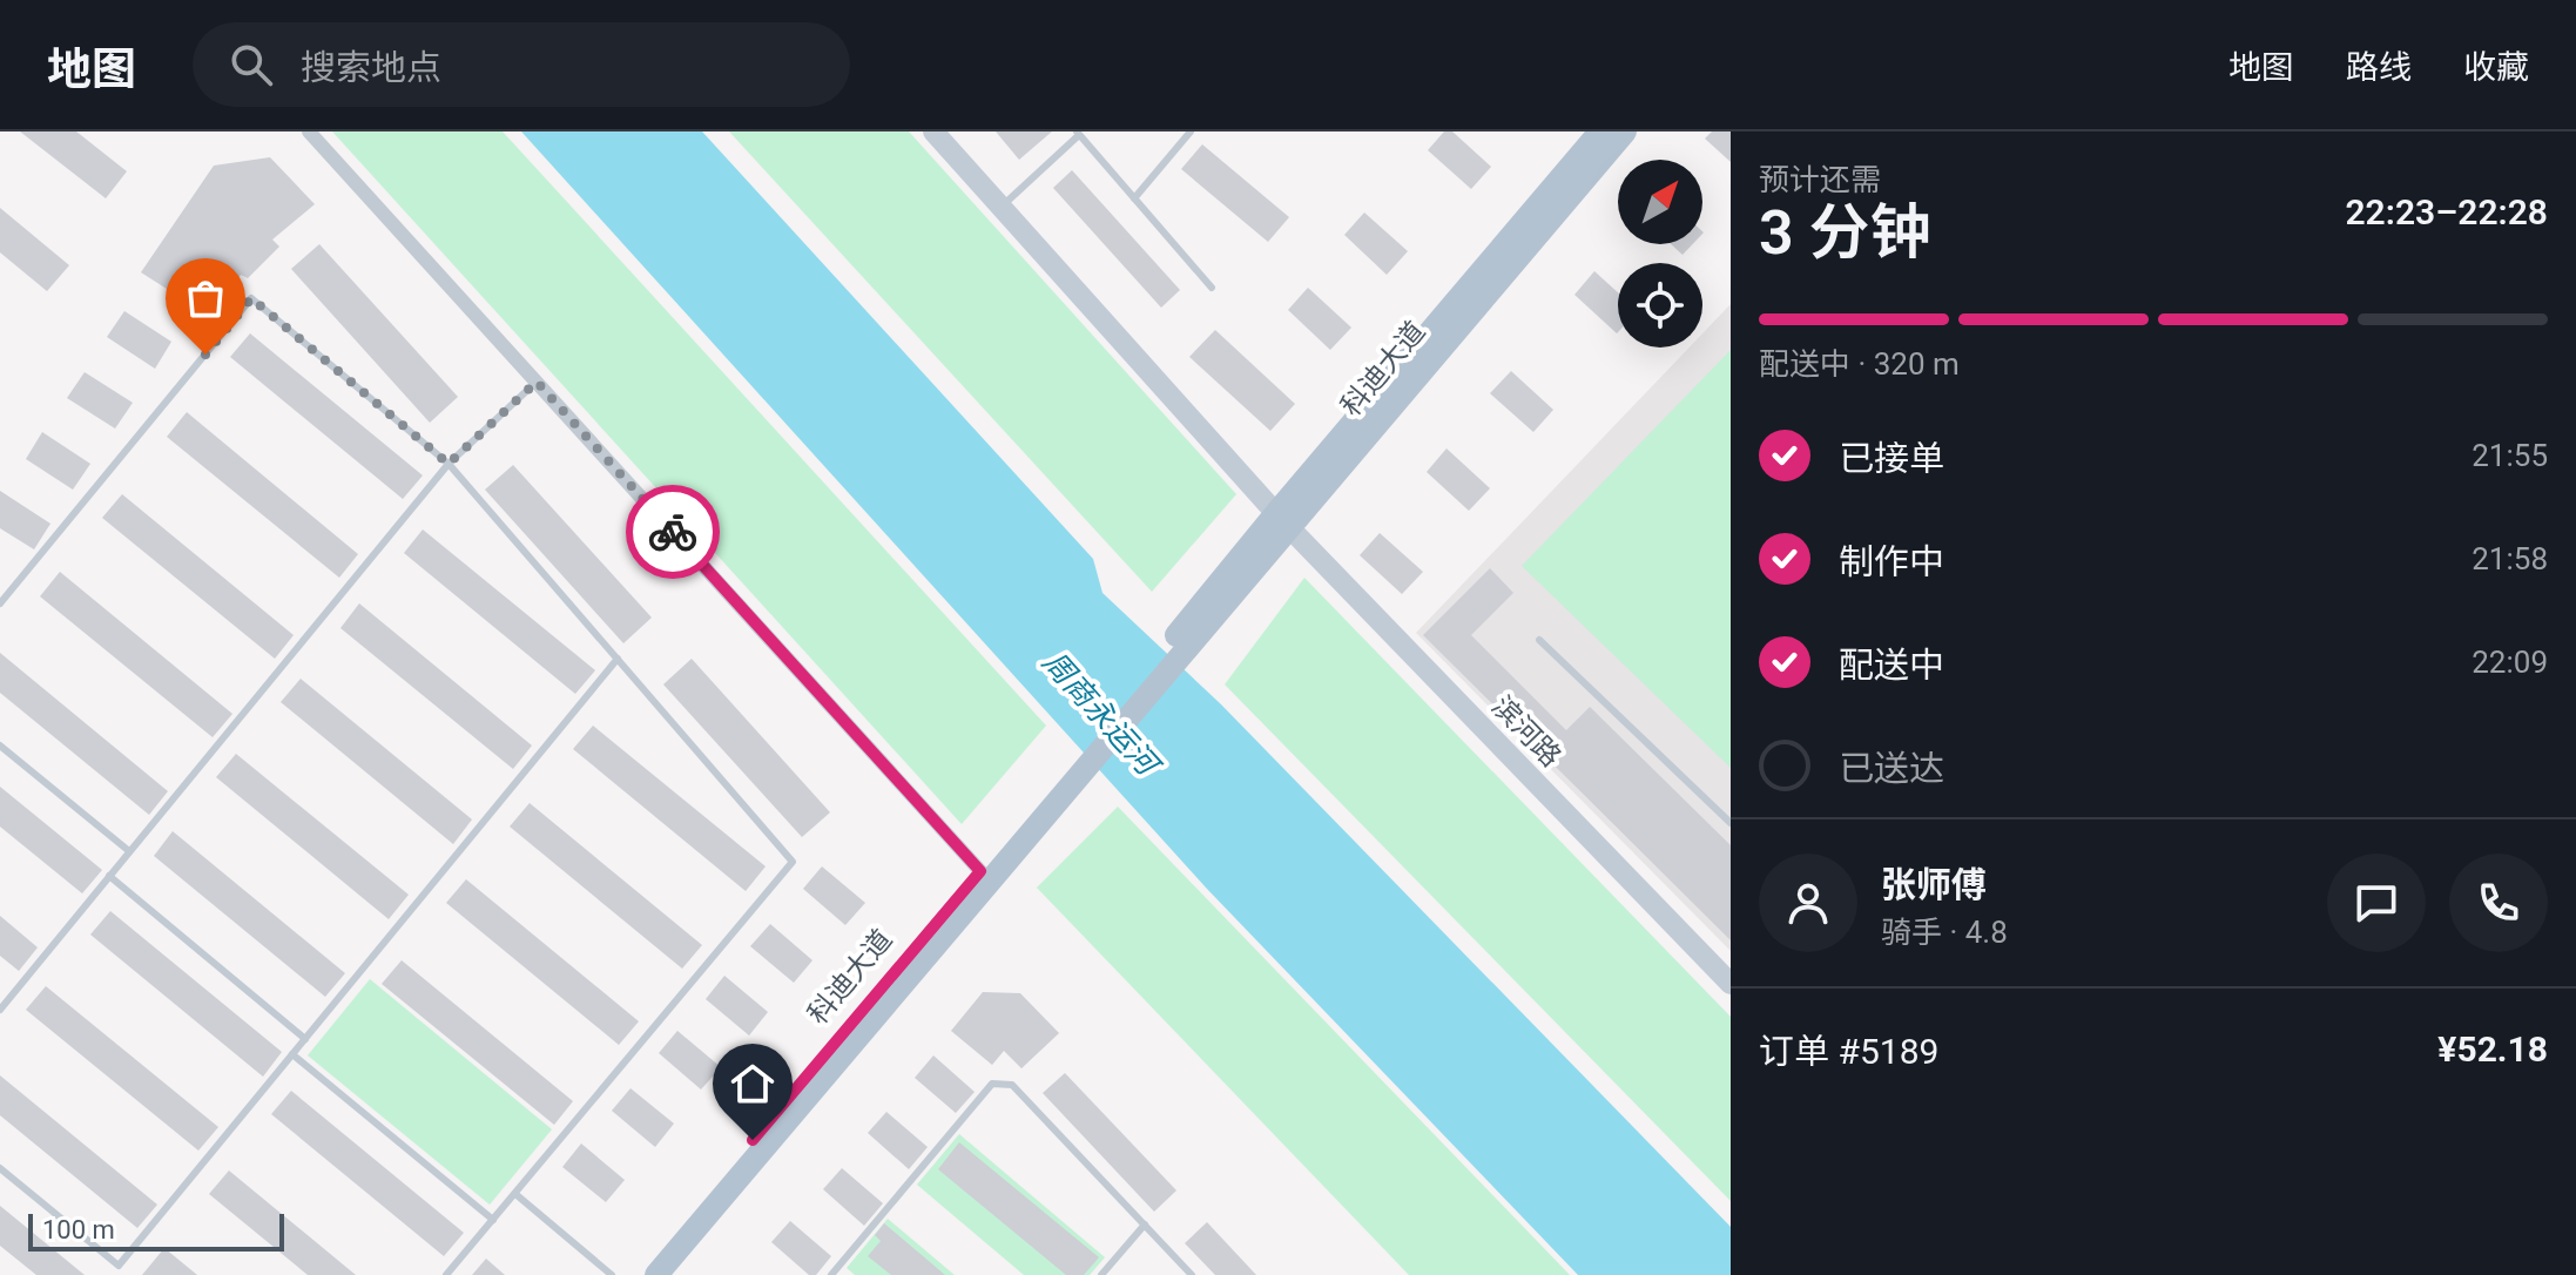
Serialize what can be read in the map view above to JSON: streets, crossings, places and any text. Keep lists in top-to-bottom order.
{
  "streets": {
    "main road": ["科迪大道"],
    "street": ["滨河路"]
  },
  "crossings": [
    ["科迪大道", "滨河路"]
  ],
  "water": ["周商永运河"],
  "scale_bar": "100 m",
  "north": "top right",
  "page": {
    "header": "地图",
    "search": "搜索地点",
    "nav": ["地图", "路线", "收藏"],
    "heading": ["3 分钟", "预计还需", "22:23–22:28"],
    "panel": [
      "张师傅",
      "骑手 · 4.8",
      "订单 #5189",
      "¥52.18"
    ],
    "bar": "配送中 · 320 m",
    "list": [
      ["已接单", "21:55"],
      ["制作中", "21:58"],
      ["配送中", "22:09"],
      "已送达"
    ],
    "scale": "100 m"
  }
}
